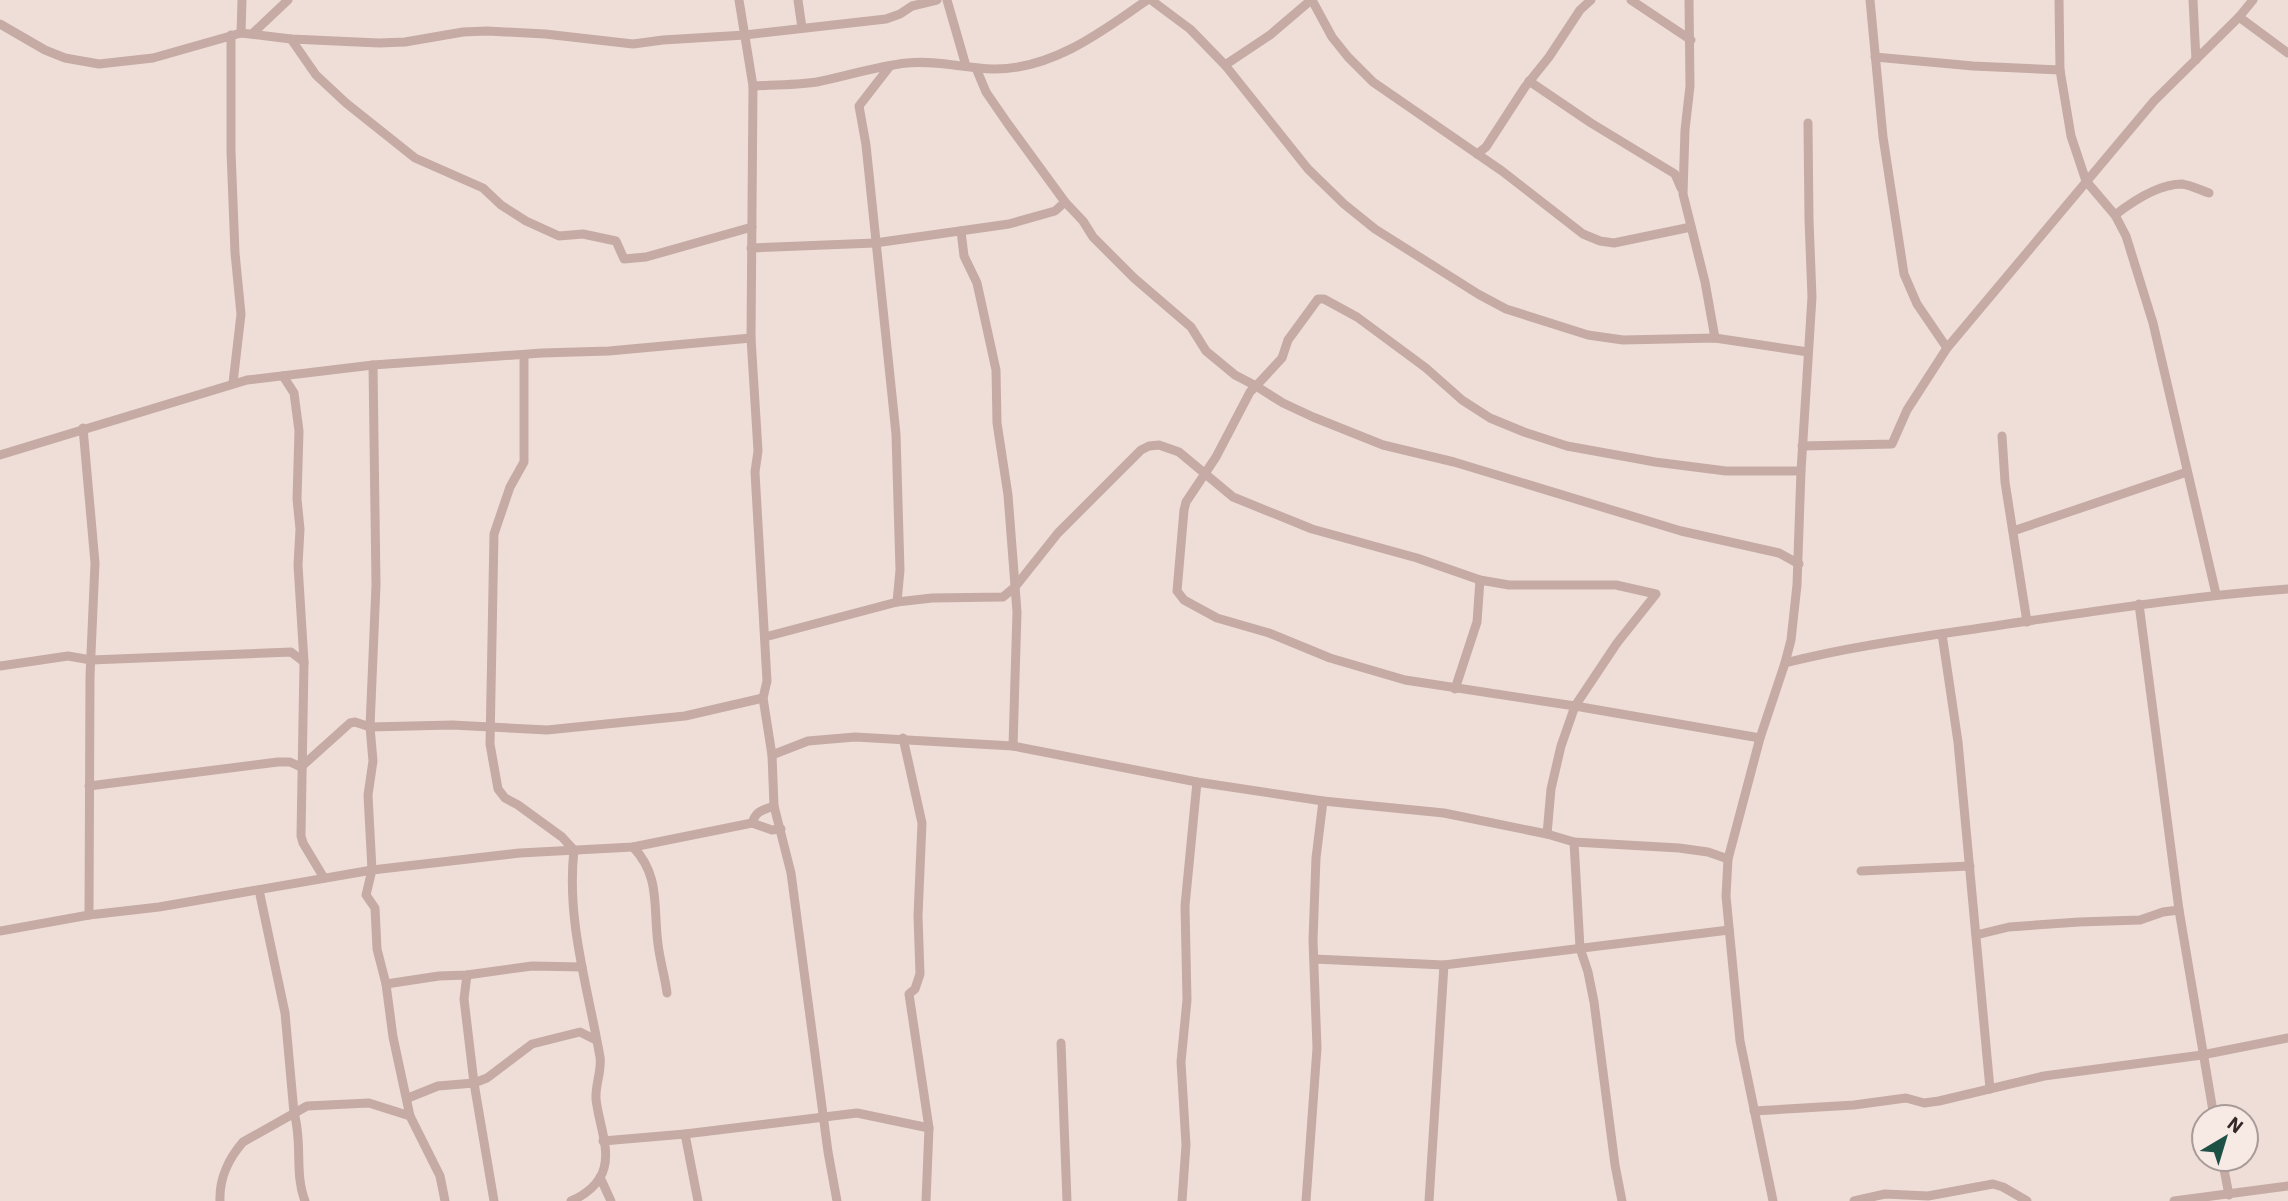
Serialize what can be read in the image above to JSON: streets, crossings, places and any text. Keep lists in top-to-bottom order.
{
  "north": "top right"
}
